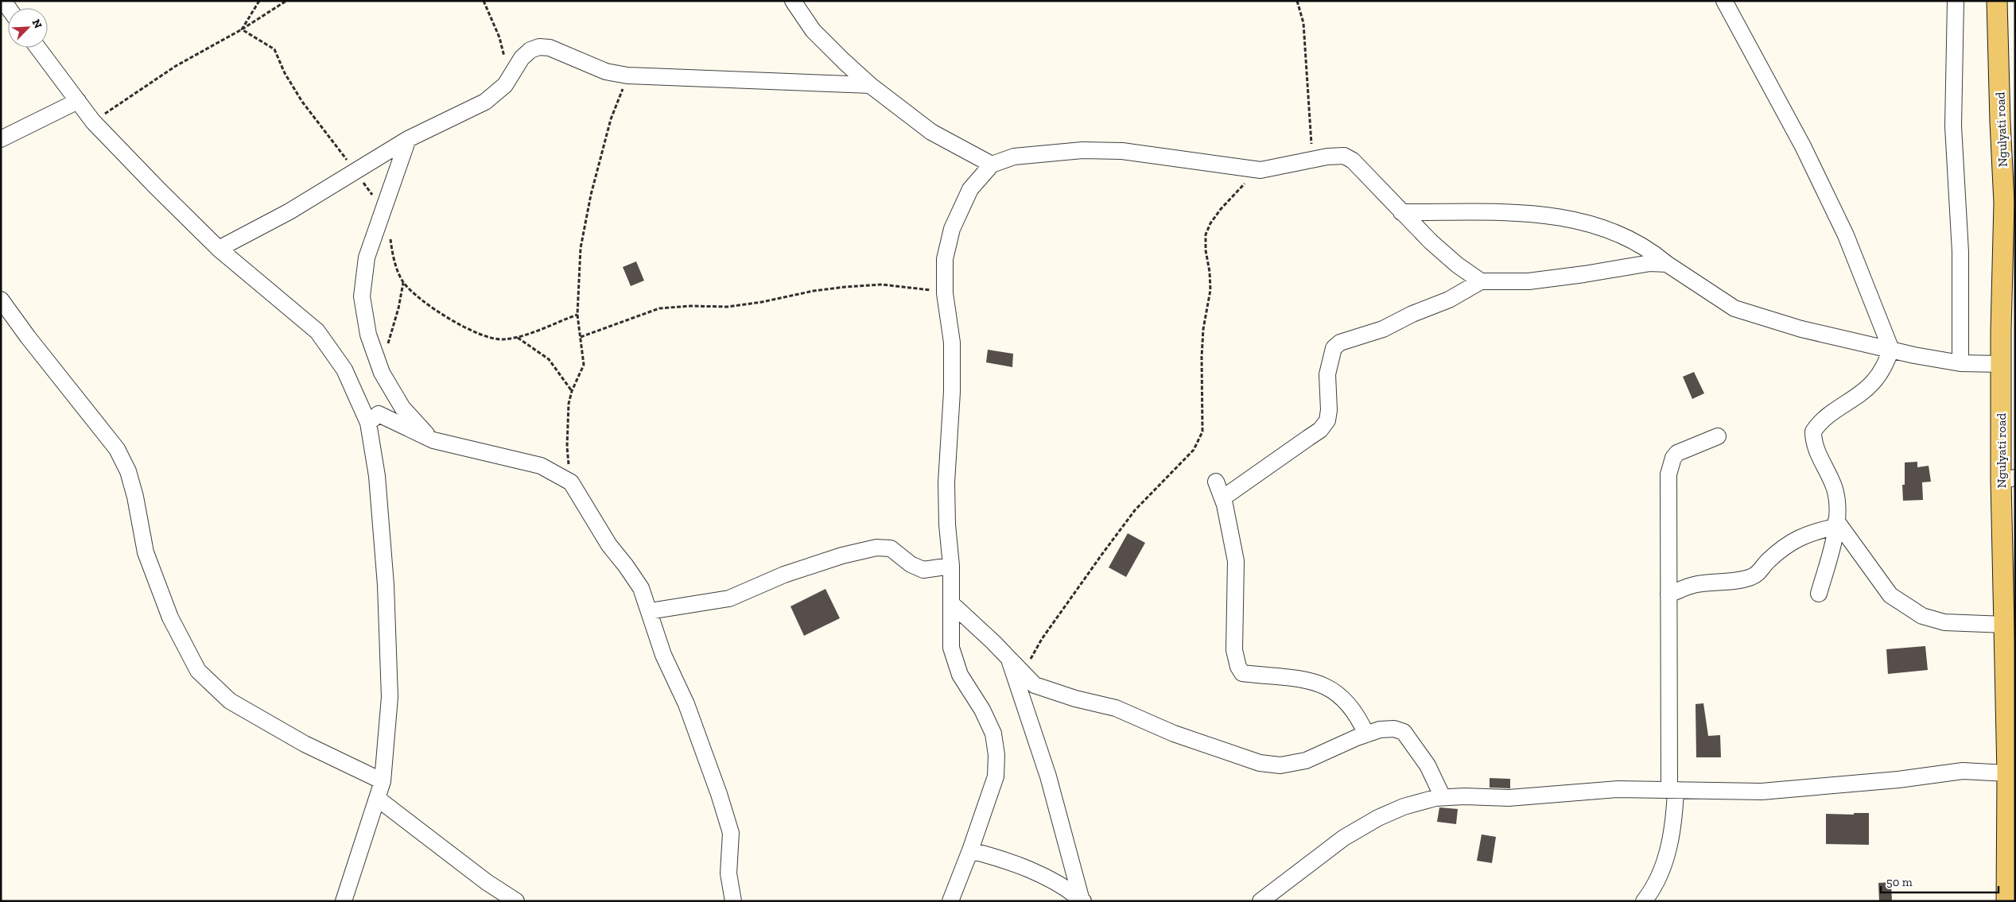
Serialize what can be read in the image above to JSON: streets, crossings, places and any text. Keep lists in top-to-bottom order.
{
  "streets": {
    "main road": ["Ngulyati road"]
  },
  "scale_bar": "50 m",
  "north": "top right"
}
